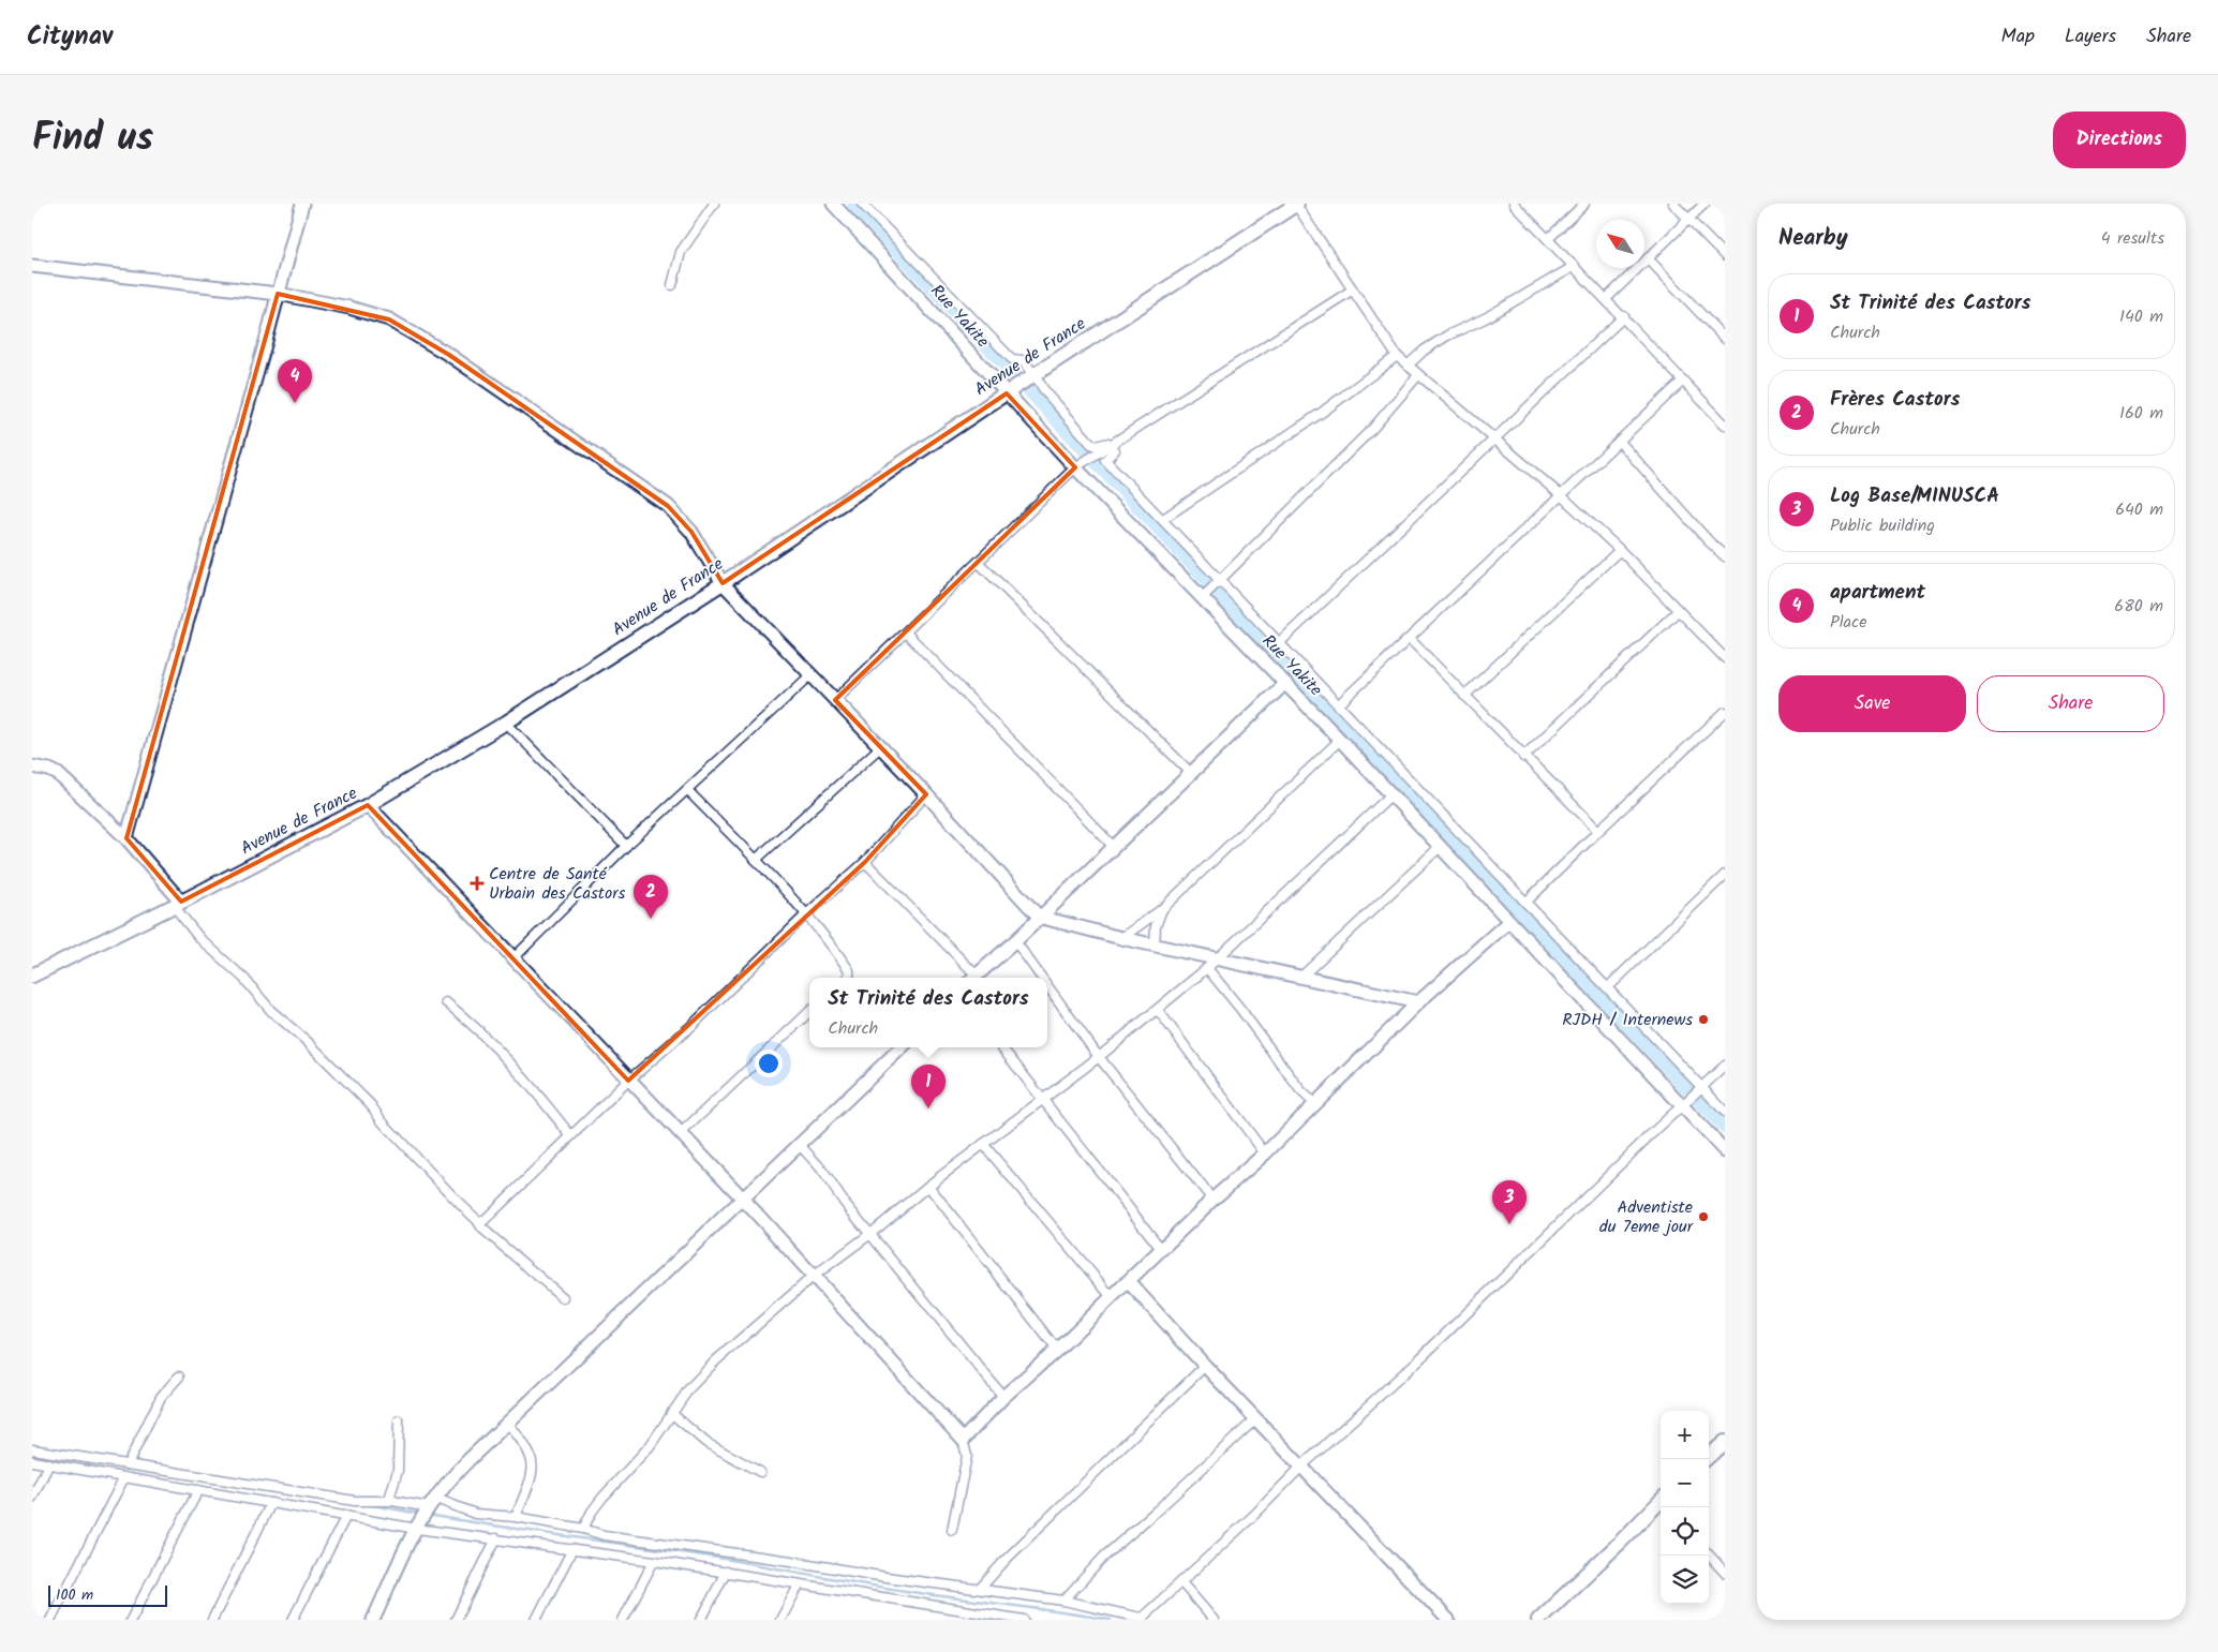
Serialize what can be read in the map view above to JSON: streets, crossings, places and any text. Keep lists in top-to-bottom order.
{
  "streets": {
    "main road": ["Avenue de France"],
    "street": ["Rue Yakite"]
  },
  "crossings": [
    ["Rue Yakite", "Avenue de France"]
  ],
  "places": {
    "health": ["Centre de Santé Urbain des Castors"],
    "other": ["RJDH / Internews", "Adventiste du 7eme jour"]
  },
  "scale_bar": "100 m",
  "north": "top left",
  "page": {
    "header": "Citynav",
    "nav": ["Map", "Layers", "Share"],
    "title": "Find us",
    "buttons": [
      "Directions",
      ["Save", "Share"]
    ],
    "heading": ["Nearby", "4 results"],
    "list": [
      {
        "mark": "1",
        "name": "St Trinité des Castors",
        "note": "Church",
        "value": "140 m"
      },
      {
        "mark": "2",
        "name": "Frères Castors",
        "note": "Church",
        "value": "160 m"
      },
      {
        "mark": "3",
        "name": "Log Base/MINUSCA",
        "note": "Public building",
        "value": "640 m"
      },
      {
        "mark": "4",
        "name": "apartment",
        "note": "Place",
        "value": "680 m"
      }
    ],
    "pins": [
      "4",
      "2",
      "1",
      "3"
    ],
    "popup": ["St Trinité des Castors", "Church"],
    "map_buttons": ["+", "−"],
    "scale": "100 m"
  }
}
